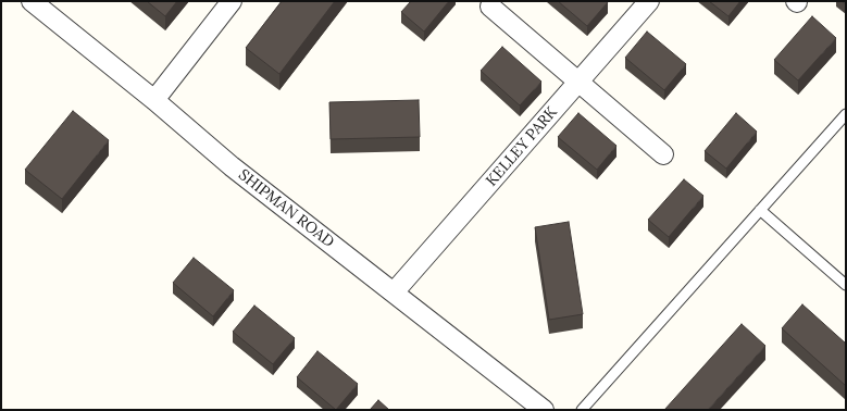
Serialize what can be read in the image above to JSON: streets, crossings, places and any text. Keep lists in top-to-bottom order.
{
  "streets": {
    "street": ["KELLEY PARK", "SHIPMAN ROAD"]
  },
  "crossings": [
    ["KELLEY PARK", "SHIPMAN ROAD"]
  ]
}
